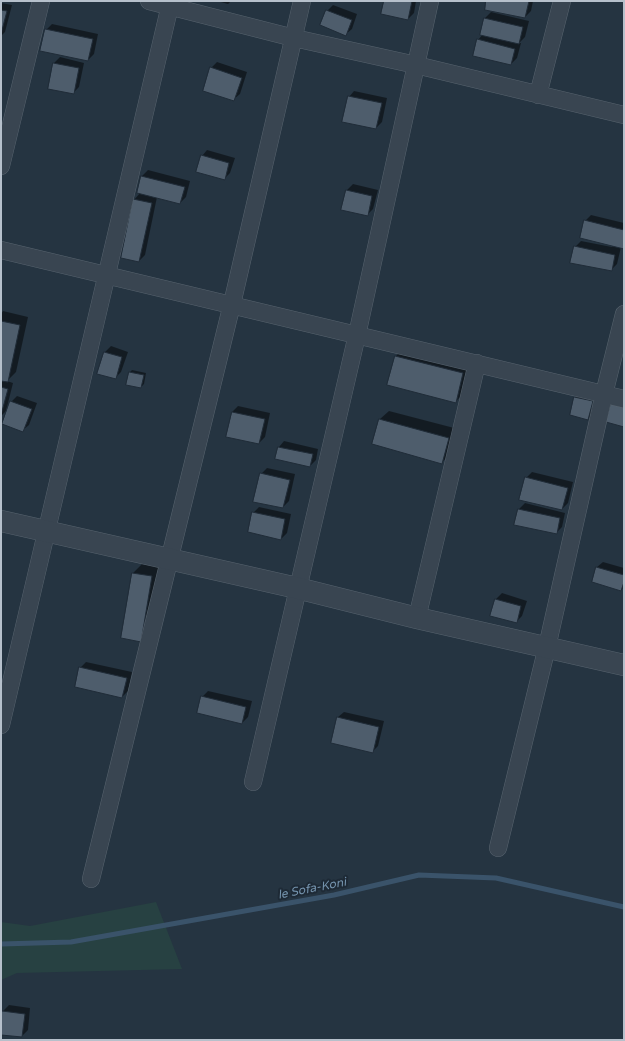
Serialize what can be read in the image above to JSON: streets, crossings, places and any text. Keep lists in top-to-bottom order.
{
  "water": ["le Sofa-Koni"]
}
